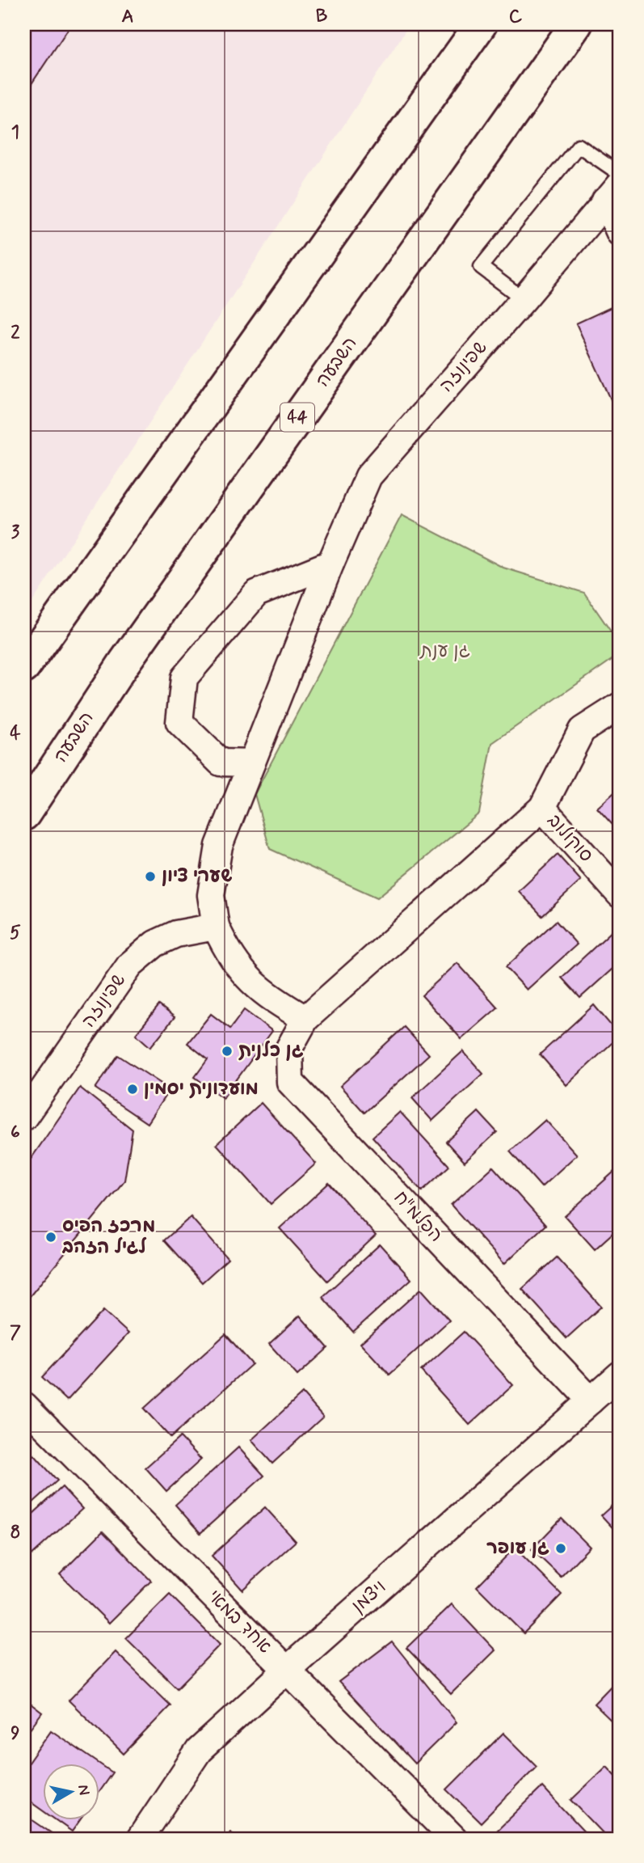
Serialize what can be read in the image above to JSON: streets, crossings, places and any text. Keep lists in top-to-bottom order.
{
  "streets": {
    "highway": ["השבעה", "44"],
    "street": [
      "שפינוזה",
      "סוקולוב",
      "הפלמ\"ח",
      "ויצמן",
      "אחד במאי"
    ]
  },
  "crossings": [
    ["שפינוזה", "הפלמ\"ח"],
    ["סוקולוב", "הפלמ\"ח"],
    ["הפלמ\"ח", "ויצמן"],
    ["ויצמן", "אחד במאי"]
  ],
  "parks": ["גן ענת"],
  "places": [
    "שערי ציון",
    "גן כלנית",
    "מועדונית יסמין",
    "מרכז הפיס לגיל הזהב",
    "גן עופר"
  ],
  "north": "right",
  "grid": {
    "columns": ["A", "B", "C"],
    "rows": [
      "1",
      "2",
      "3",
      "4",
      "5",
      "6",
      "7",
      "8",
      "9"
    ]
  }
}
